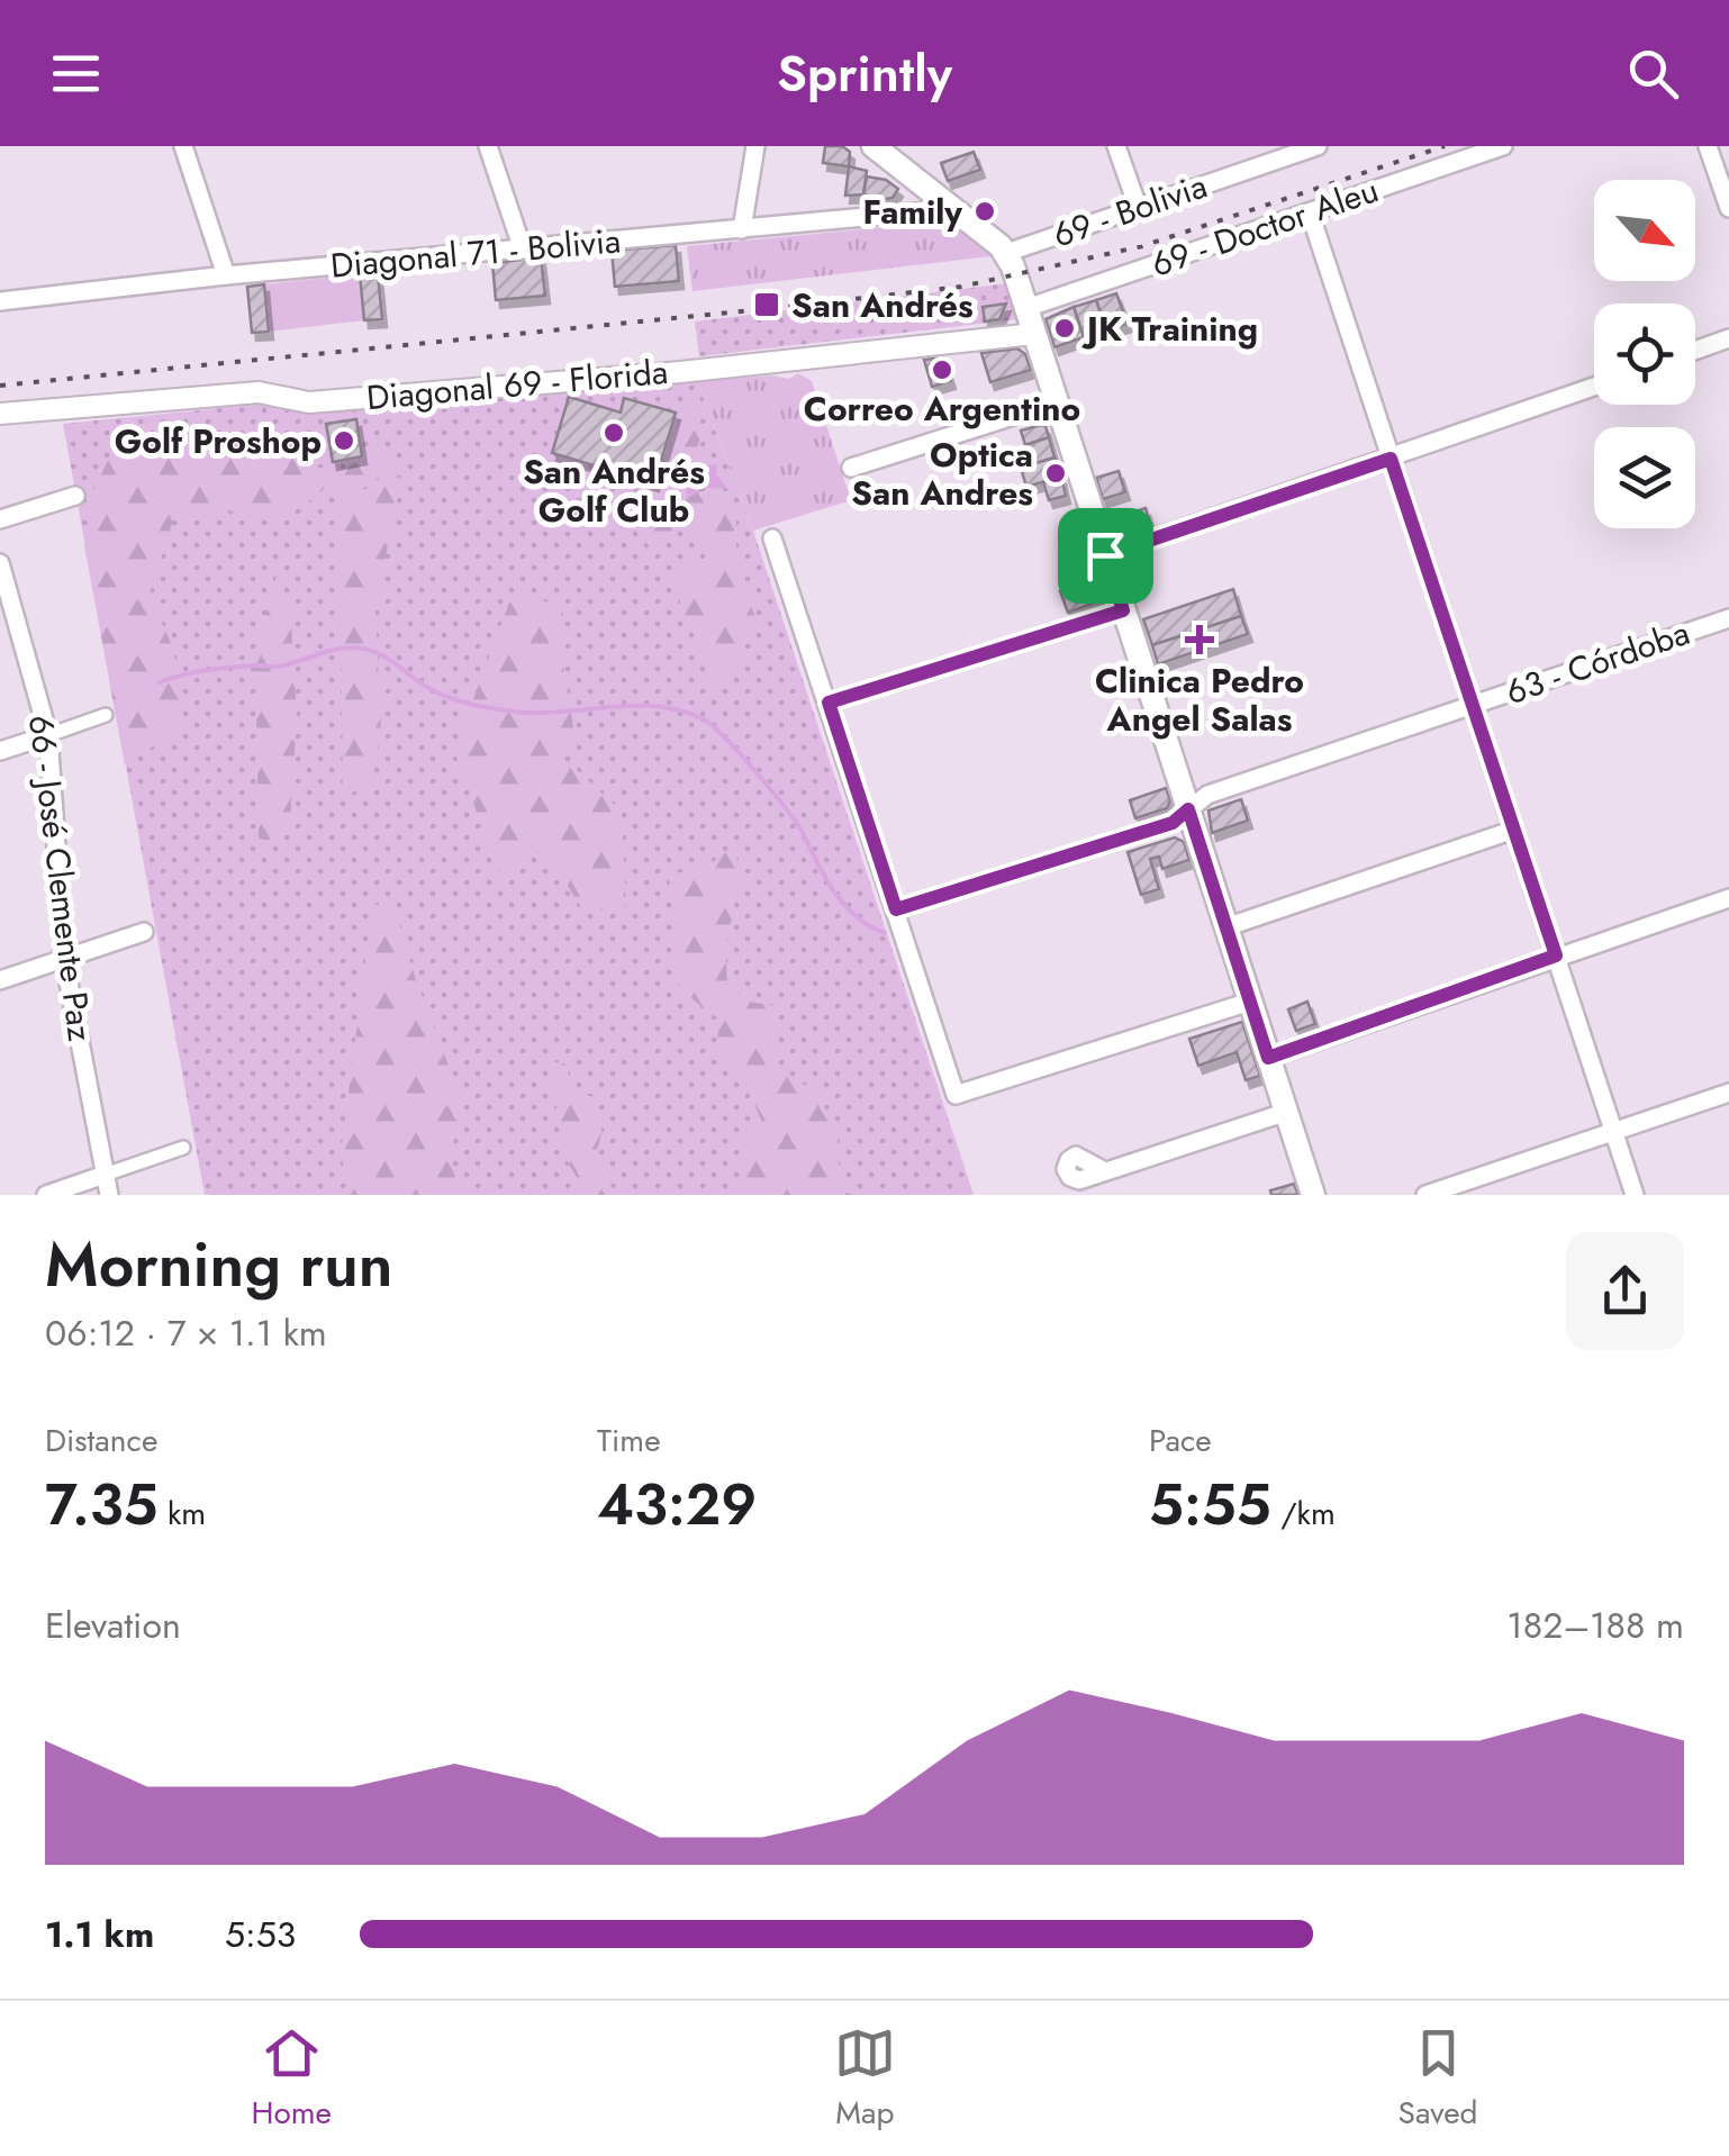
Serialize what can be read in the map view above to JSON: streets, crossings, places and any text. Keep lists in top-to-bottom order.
{
  "streets": {
    "street": [
      "69 - Bolivia",
      "69 - Doctor Aleu",
      "Diagonal 71 - Bolivia",
      "Diagonal 69 - Florida",
      "63 - Córdoba",
      "66 - José Clemente Paz"
    ]
  },
  "places": {
    "other": [
      "Family",
      "JK Training",
      "Correo Argentino",
      "San Andrés Golf Club",
      "Golf Proshop",
      "Optica San Andres"
    ],
    "transit": ["San Andrés"],
    "health": ["Clinica Pedro Angel Salas"]
  },
  "north": "bottom right",
  "page": {
    "header": "Sprintly",
    "heading": ["Morning run", "06:12 · 7 × 1.1 km"],
    "stats": [
      ["Distance", "7.35 km"],
      ["Time", "43:29"],
      ["Pace", "5:55 /km"]
    ],
    "chart": ["Elevation", "182–188 m"],
    "list": [
      {
        "name": "1.1 km",
        "note": "5:53"
      }
    ],
    "tabs": ["Home", "Map", "Saved"]
  }
}
